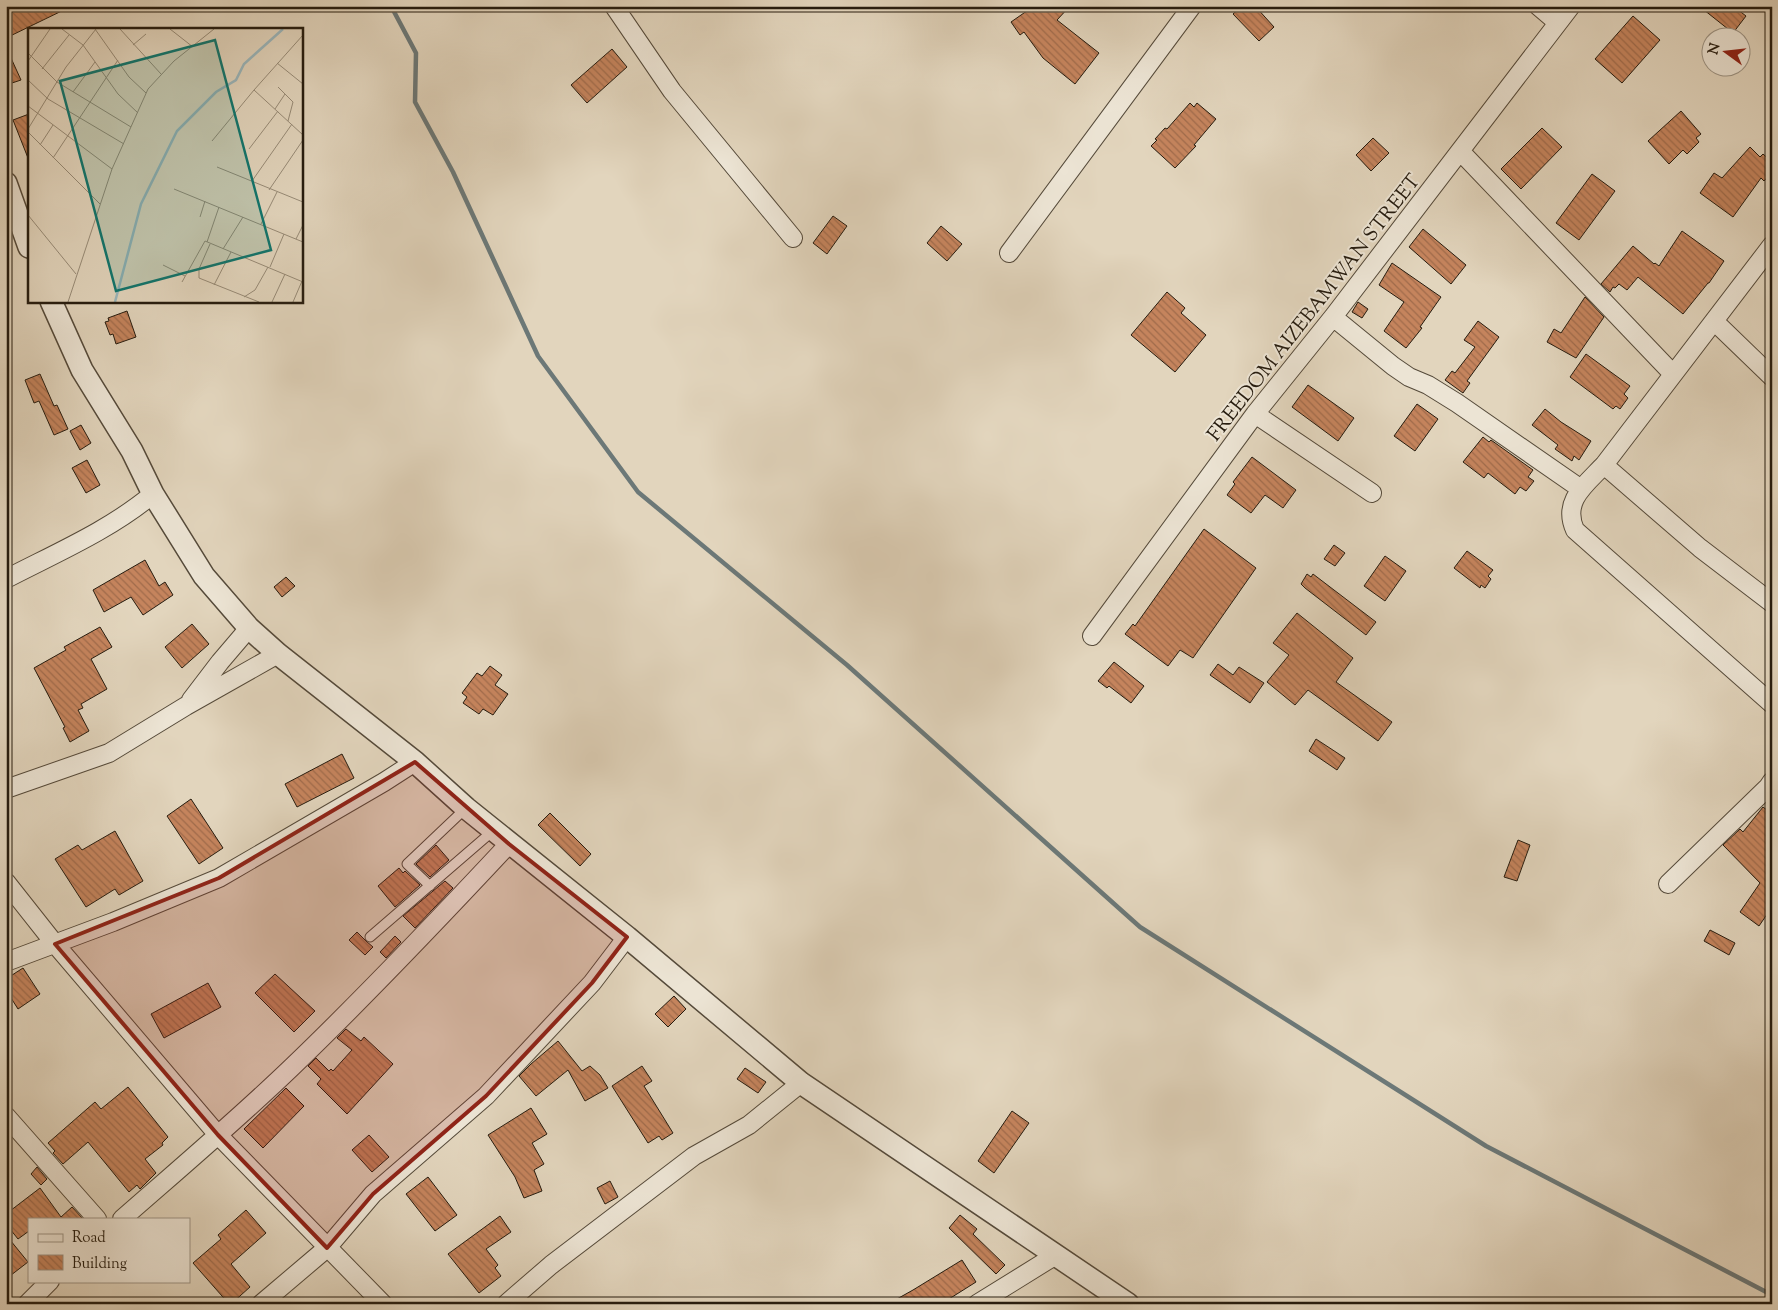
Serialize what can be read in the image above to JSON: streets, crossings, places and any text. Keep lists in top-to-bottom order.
{
  "streets": {
    "street": ["FREEDOM AIZEBAMWAN STREET"]
  },
  "legend": ["Road", "Building"],
  "north": "left"
}
